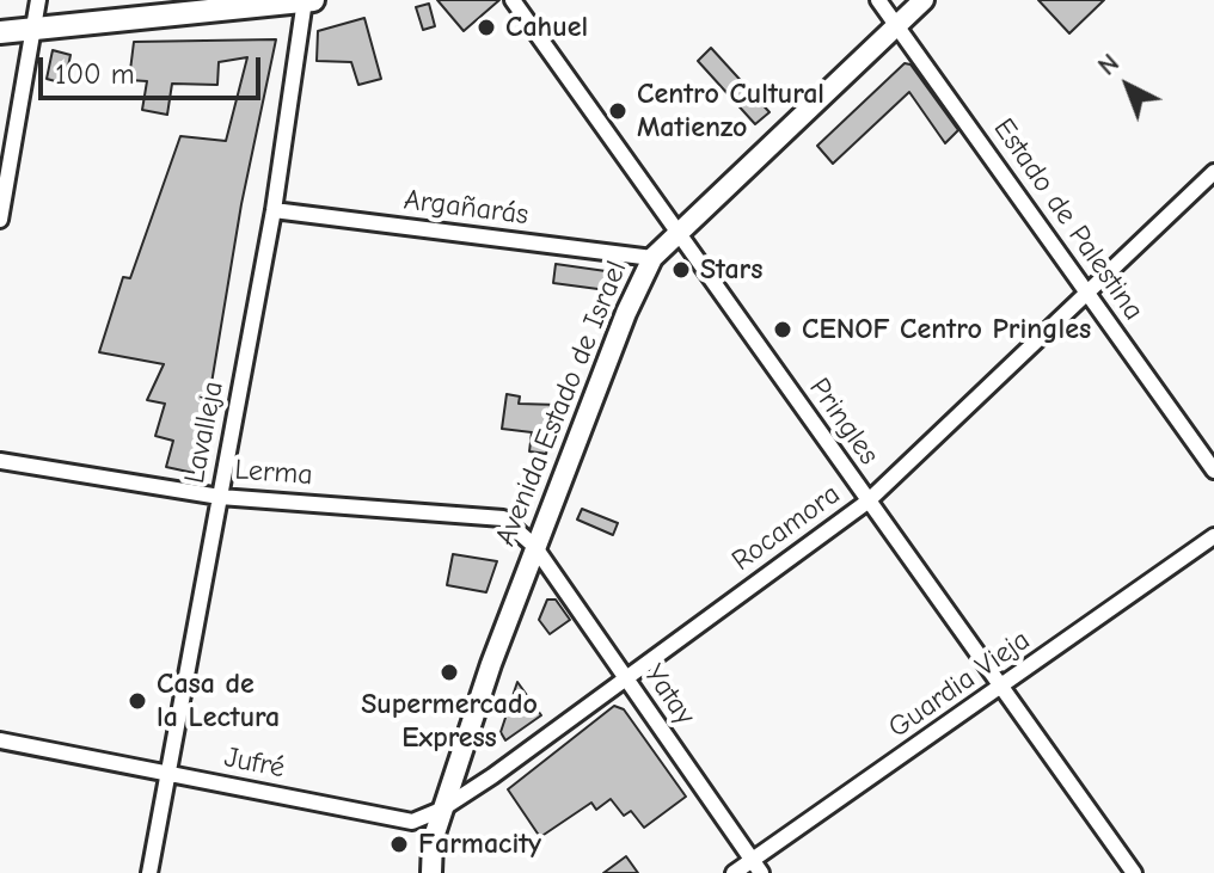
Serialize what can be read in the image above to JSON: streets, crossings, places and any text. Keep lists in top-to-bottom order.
{
  "streets": {
    "main road": ["Avenida Estado de Israel"],
    "street": [
      "Argañarás",
      "Estado de Palestina",
      "Pringles",
      "Lavalleja",
      "Lerma",
      "Rocamora",
      "Guardia Vieja",
      "Yatay",
      "Jufré"
    ]
  },
  "crossings": [
    ["Argañarás", "Avenida Estado de Israel"],
    ["Argañarás", "Lavalleja"],
    ["Estado de Palestina", "Avenida Estado de Israel"],
    ["Estado de Palestina", "Rocamora"],
    ["Avenida Estado de Israel", "Pringles"],
    ["Avenida Estado de Israel", "Lerma"],
    ["Avenida Estado de Israel", "Rocamora"],
    ["Avenida Estado de Israel", "Yatay"],
    ["Avenida Estado de Israel", "Jufré"],
    ["Pringles", "Rocamora"],
    ["Pringles", "Guardia Vieja"],
    ["Lavalleja", "Lerma"],
    ["Lavalleja", "Jufré"],
    ["Lerma", "Yatay"],
    ["Rocamora", "Yatay"],
    ["Rocamora", "Jufré"],
    ["Guardia Vieja", "Yatay"]
  ],
  "places": [
    "Cahuel",
    "Centro Cultural Matienzo",
    "Stars",
    "CENOF Centro Pringles",
    "Supermercado Express",
    "Casa de la Lectura",
    "Farmacity"
  ],
  "scale_bar": "100 m",
  "north": "top left"
}
